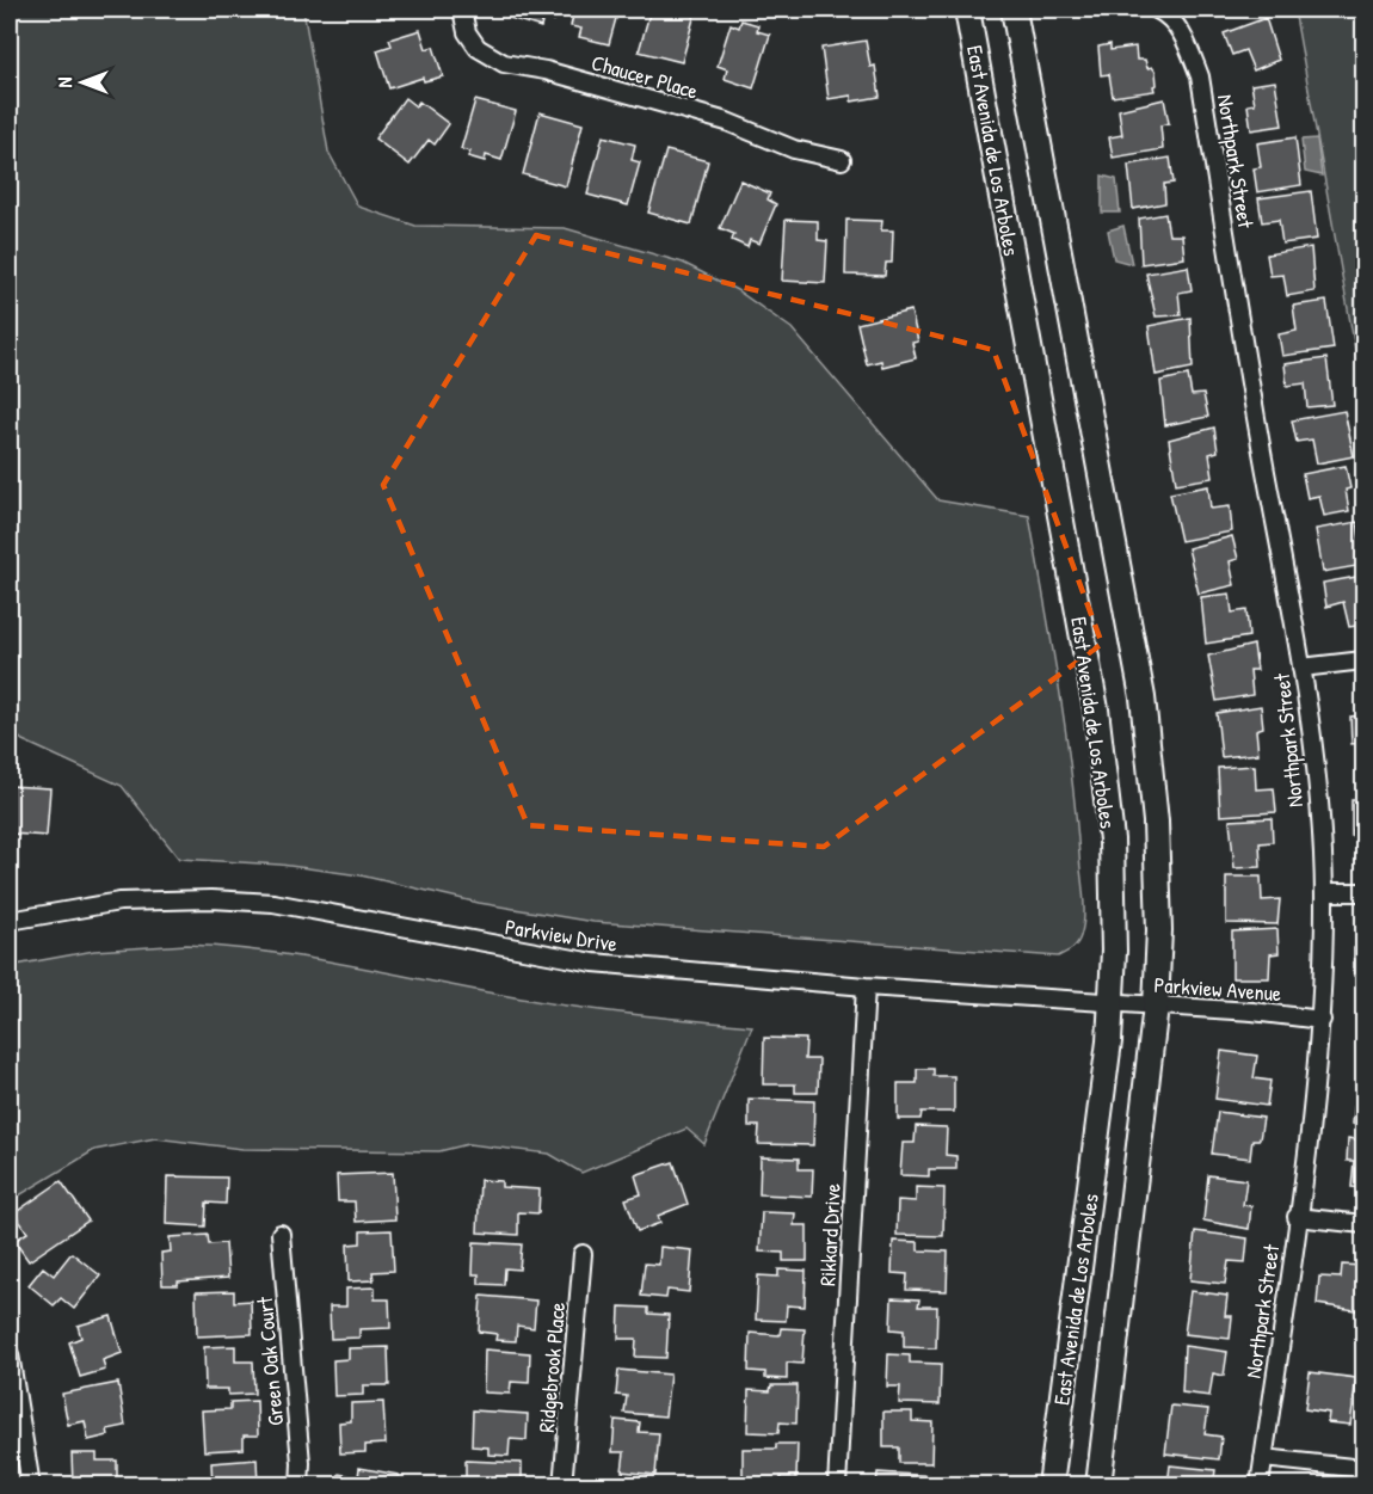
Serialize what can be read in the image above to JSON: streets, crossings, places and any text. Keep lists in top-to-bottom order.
{
  "streets": {
    "main road": ["East Avenida de Los Arboles"],
    "street": [
      "Chaucer Place",
      "Northpark Street",
      "Parkview Drive",
      "Parkview Avenue",
      "Rikkard Drive",
      "Green Oak Court",
      "Ridgebrook Place"
    ]
  },
  "crossings": [
    ["East Avenida de Los Arboles", "Parkview Drive"],
    ["East Avenida de Los Arboles", "Parkview Avenue"],
    ["Northpark Street", "Parkview Avenue"],
    ["Parkview Drive", "Parkview Avenue"],
    ["Parkview Drive", "Rikkard Drive"]
  ],
  "north": "left"
}
